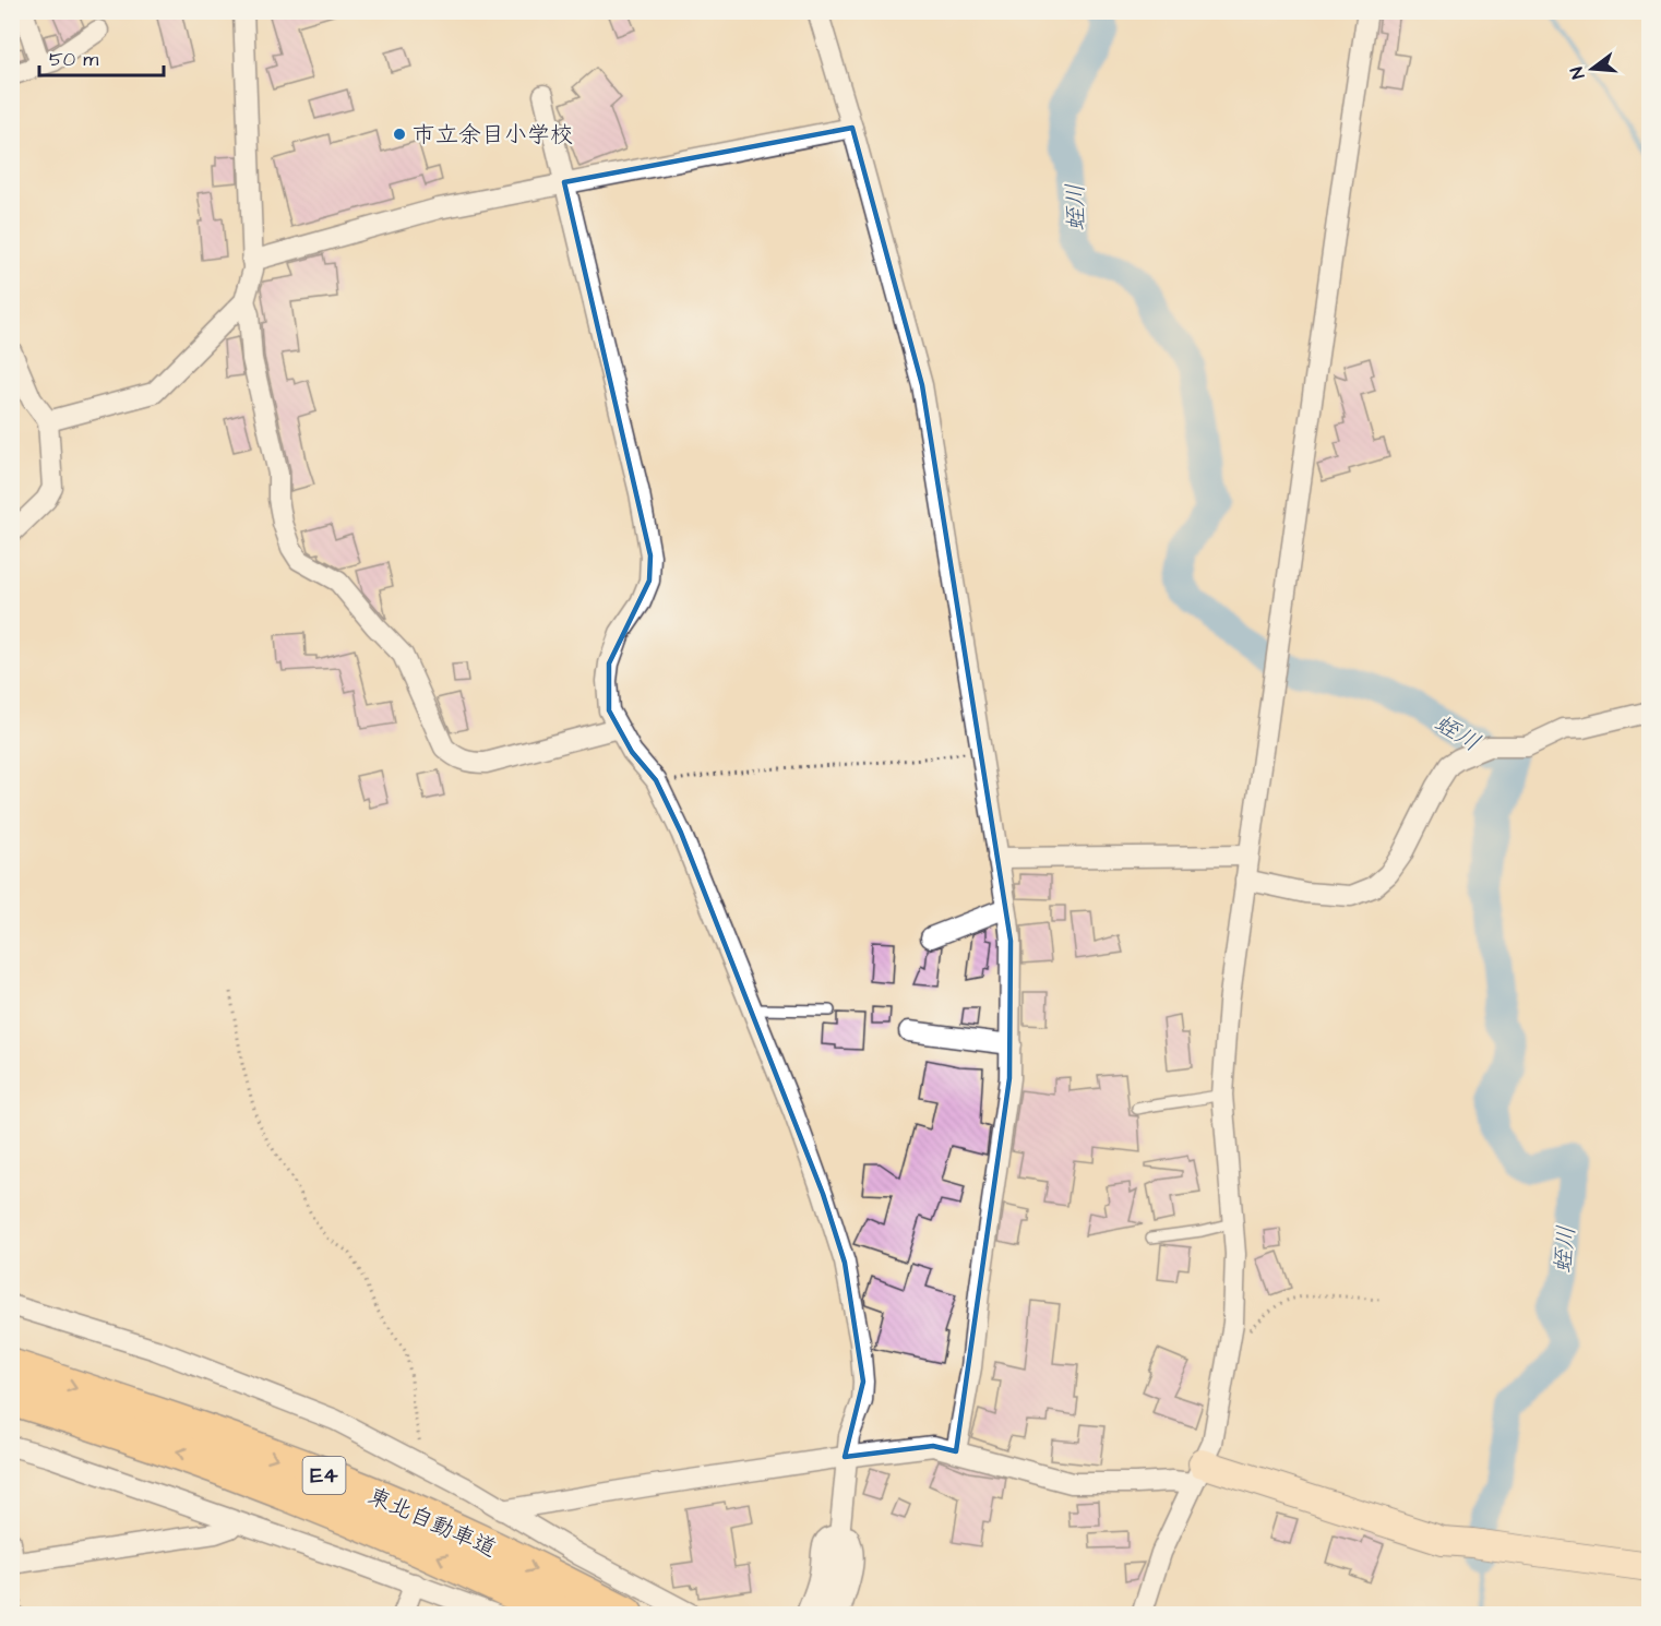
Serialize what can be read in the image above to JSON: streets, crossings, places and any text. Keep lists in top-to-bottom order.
{
  "streets": {
    "highway": ["E4", "東北自動車道"]
  },
  "water": ["蛭川"],
  "places": ["市立余目小学校"],
  "scale_bar": "50 m",
  "north": "left"
}
